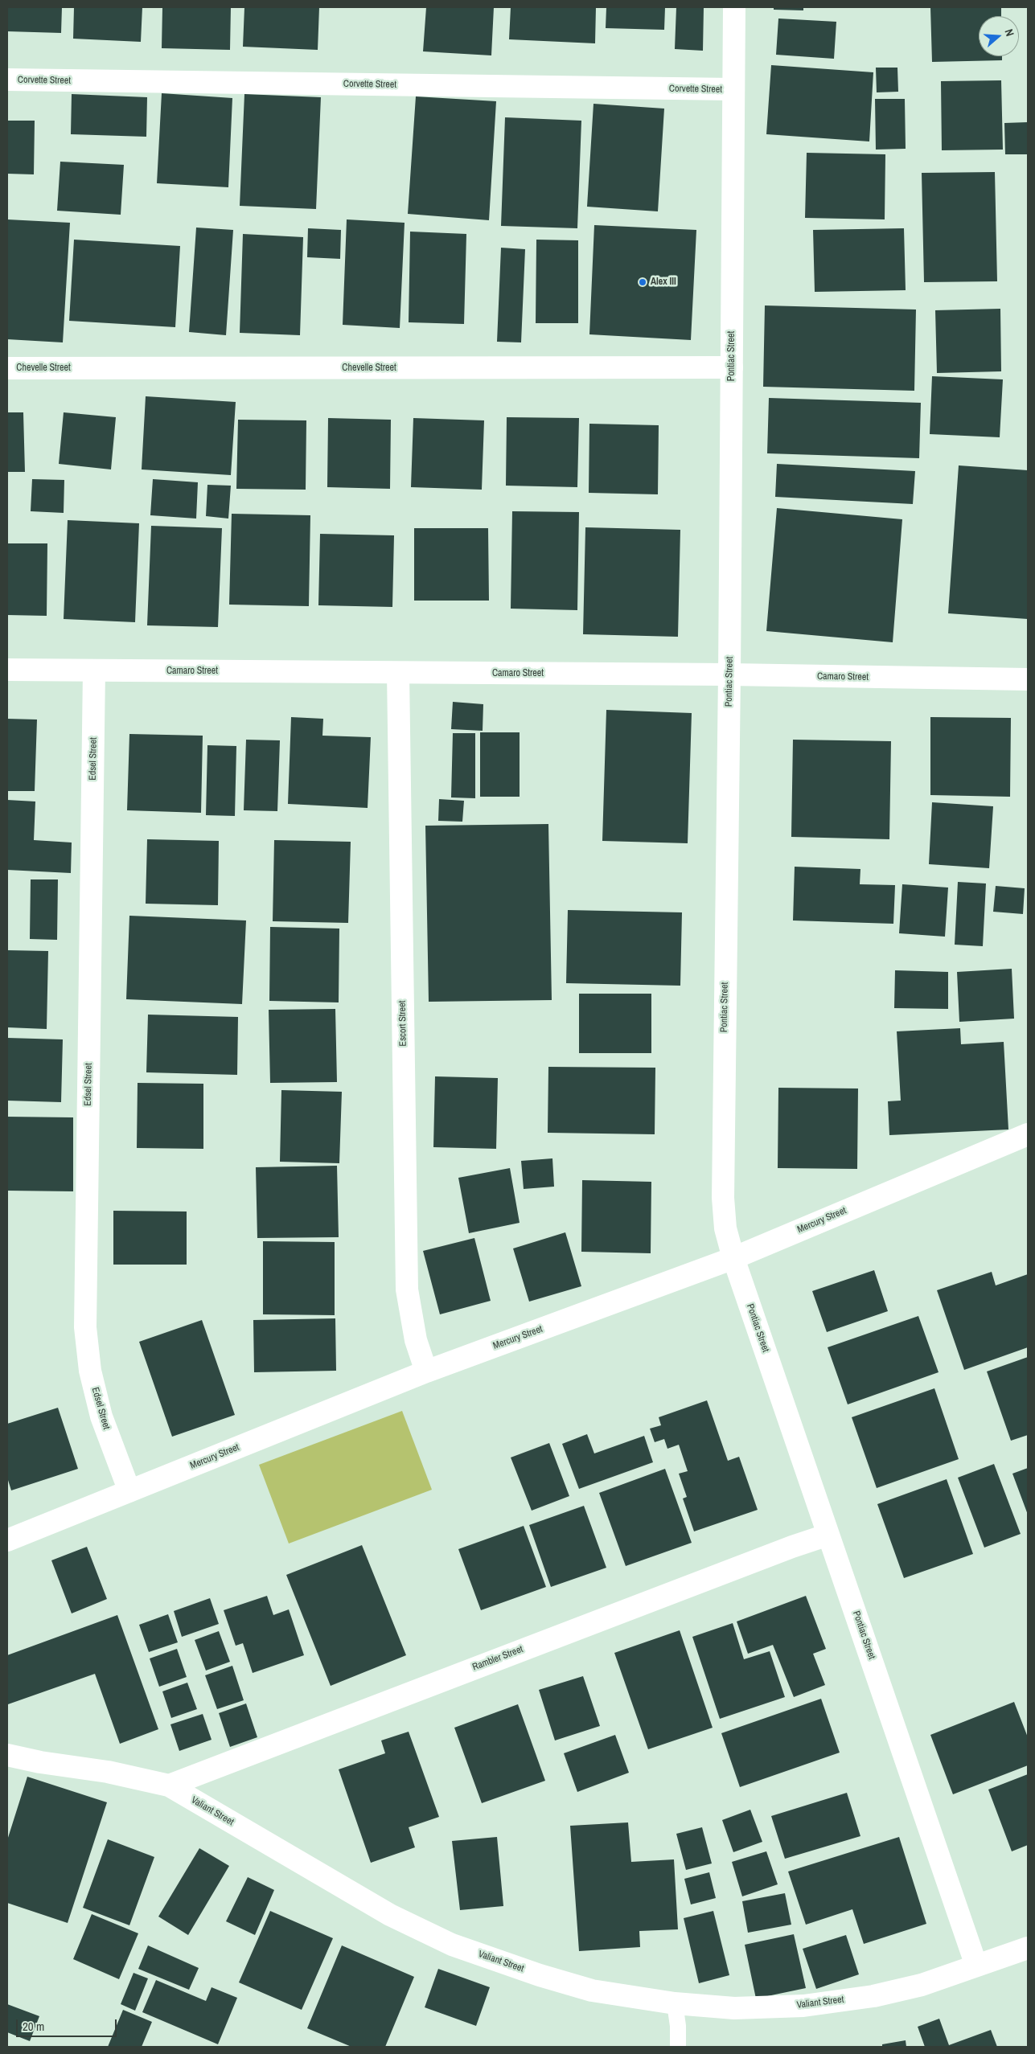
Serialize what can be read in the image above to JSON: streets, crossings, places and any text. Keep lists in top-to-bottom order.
{
  "streets": {
    "street": [
      "Corvette Street",
      "Pontiac Street",
      "Chevelle Street",
      "Camaro Street",
      "Edsel Street",
      "Escort Street",
      "Mercury Street",
      "Rambler Street",
      "Valiant Street"
    ]
  },
  "crossings": [
    ["Corvette Street", "Pontiac Street"],
    ["Pontiac Street", "Chevelle Street"],
    ["Pontiac Street", "Camaro Street"],
    ["Pontiac Street", "Mercury Street"],
    ["Pontiac Street", "Rambler Street"],
    ["Pontiac Street", "Valiant Street"],
    ["Camaro Street", "Edsel Street"],
    ["Camaro Street", "Escort Street"],
    ["Edsel Street", "Mercury Street"],
    ["Escort Street", "Mercury Street"],
    ["Rambler Street", "Valiant Street"]
  ],
  "places": ["Alex III"],
  "scale_bar": "20 m",
  "north": "right"
}
